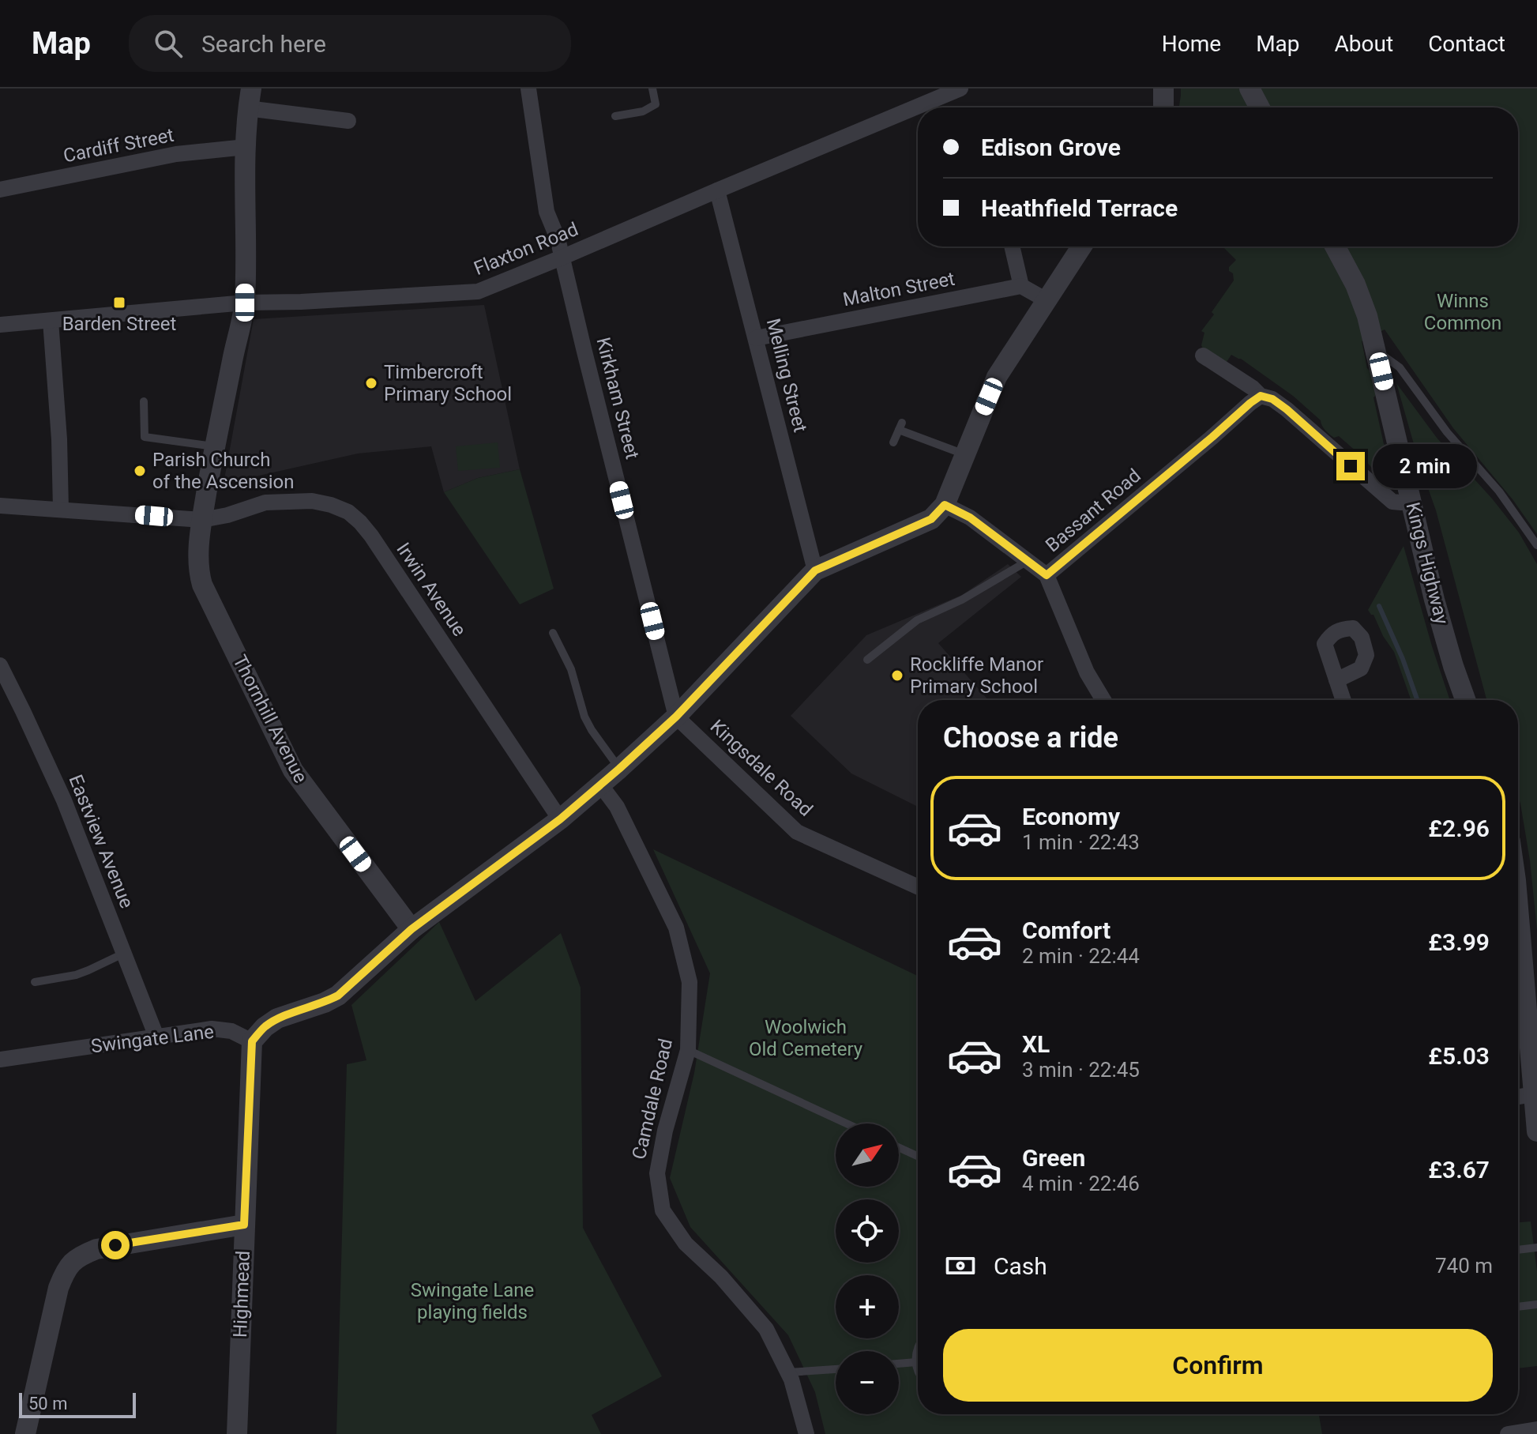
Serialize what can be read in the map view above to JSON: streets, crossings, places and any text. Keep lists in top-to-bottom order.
{
  "streets": {
    "street": [
      "Cardiff Street",
      "Flaxton Road",
      "Malton Street",
      "Melling Street",
      "Kirkham Street",
      "Bassant Road",
      "Kings Highway",
      "Irwin Avenue",
      "Thornhill Avenue",
      "Kingsdale Road",
      "Eastview Avenue",
      "Swingate Lane",
      "Camdale Road",
      "Highmead"
    ]
  },
  "crossings": [
    ["Cardiff Street", "Thornhill Avenue"],
    ["Flaxton Road", "Melling Street"],
    ["Flaxton Road", "Kirkham Street"],
    ["Flaxton Road", "Thornhill Avenue"],
    ["Malton Street", "Melling Street"],
    ["Kirkham Street", "Kingsdale Road"],
    ["Irwin Avenue", "Thornhill Avenue"],
    ["Eastview Avenue", "Swingate Lane"],
    ["Swingate Lane", "Highmead"]
  ],
  "parks": ["Winns Common", "Woolwich Old Cemetery", "Swingate Lane playing fields"],
  "places": {
    "transit": ["Barden Street"],
    "other": ["Timbercroft Primary School", "Parish Church of the Ascension", "Rockliffe Manor Primary School"]
  },
  "scale_bar": "50 m",
  "north": "top right",
  "page": {
    "header": "Map",
    "search": "Search here",
    "nav": [
      "Home",
      "Map",
      "About",
      "Contact"
    ],
    "banner": ["Edison Grove", "Heathfield Terrace"],
    "bubble": "2 min",
    "heading": "Choose a ride",
    "list": [
      {
        "name": "Economy",
        "note": "1 min · 22:43",
        "value": "£2.96"
      },
      {
        "name": "Comfort",
        "note": "2 min · 22:44",
        "value": "£3.99"
      },
      {
        "name": "XL",
        "note": "3 min · 22:45",
        "value": "£5.03"
      },
      {
        "name": "Green",
        "note": "4 min · 22:46",
        "value": "£3.67"
      }
    ],
    "map_buttons": ["+", "−"],
    "pay": ["Cash", "740 m"],
    "buttons": "Confirm",
    "scale": "50 m"
  }
}
